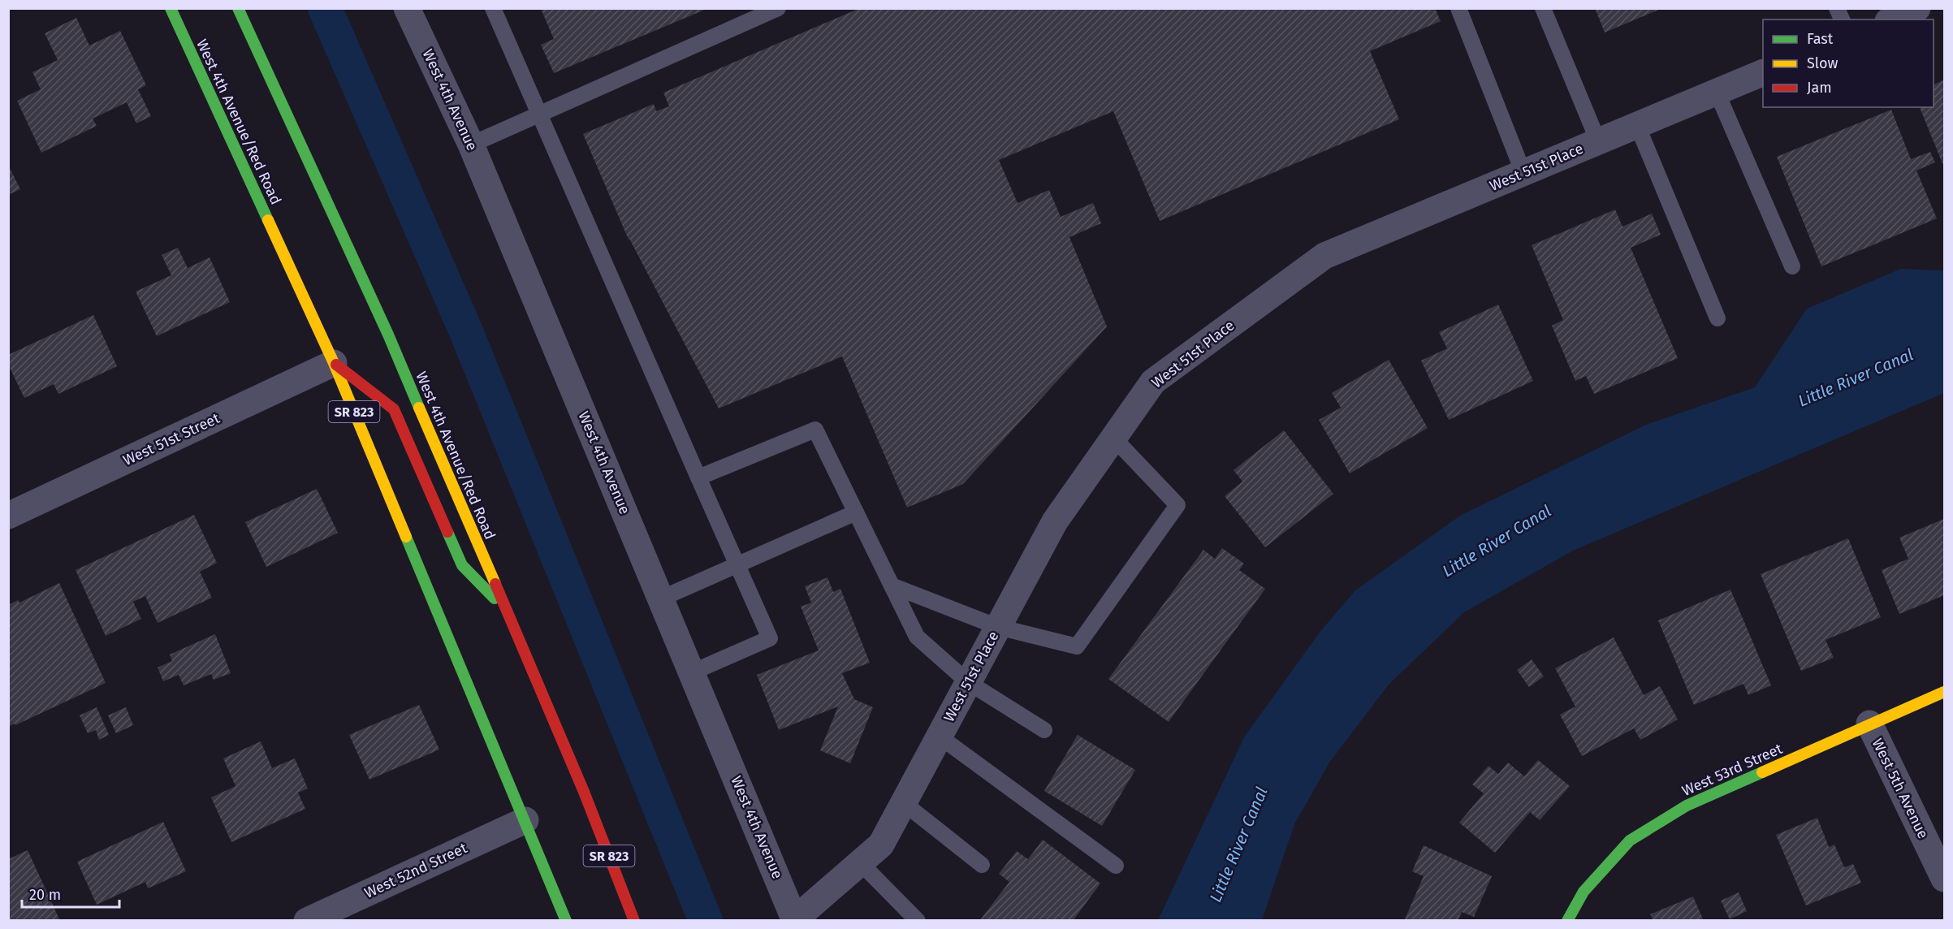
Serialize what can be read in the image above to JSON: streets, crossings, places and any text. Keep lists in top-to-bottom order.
{
  "streets": {
    "main road": ["West 4th Avenue/Red Road", "SR 823", "West 53rd Street"],
    "street": [
      "West 4th Avenue",
      "West 51st Place",
      "West 51st Street",
      "West 5th Avenue",
      "West 52nd Street"
    ]
  },
  "crossings": [
    ["West 4th Avenue", "West 51st Place"],
    ["West 4th Avenue/Red Road", "West 51st Street"],
    ["West 4th Avenue/Red Road", "West 52nd Street"],
    ["West 53rd Street", "West 5th Avenue"]
  ],
  "water": ["Little River Canal"],
  "legend": ["Fast", "Slow", "Jam"],
  "scale_bar": "20 m"
}
